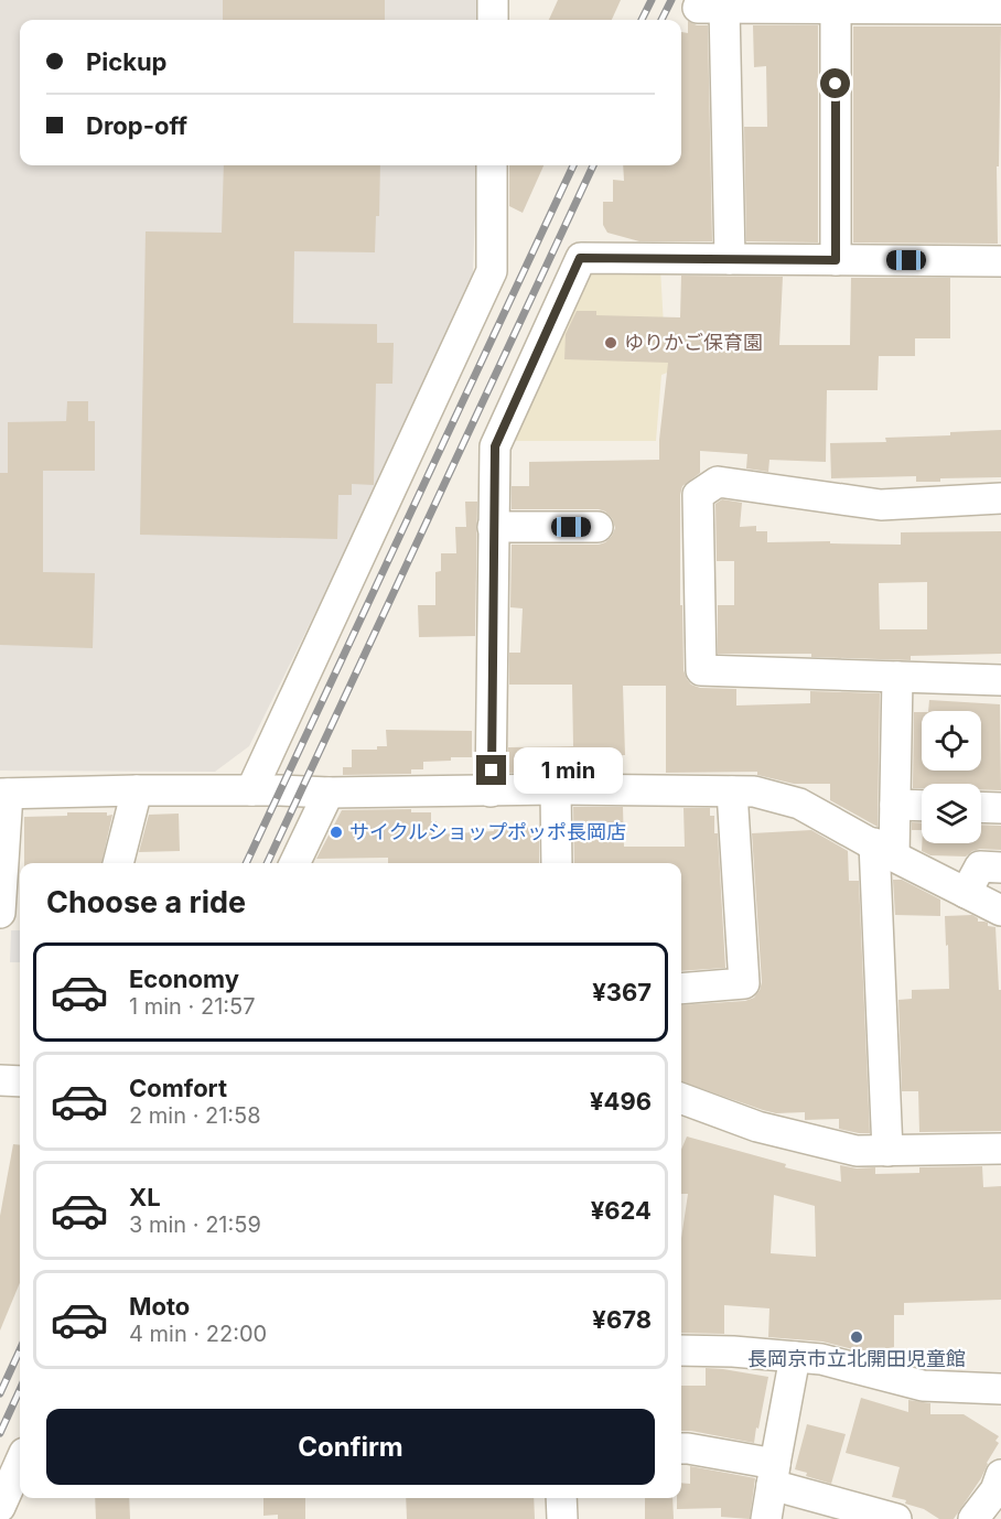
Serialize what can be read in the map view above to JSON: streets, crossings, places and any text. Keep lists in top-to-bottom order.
{
  "places": ["ゆりかご保育園", "サイクルショップポッポ長岡店", "長岡京市立北開田児童館"],
  "page": {
    "banner": ["Pickup", "Drop-off"],
    "bubble": "1 min",
    "heading": "Choose a ride",
    "list": [
      {
        "name": "Economy",
        "note": "1 min · 21:57",
        "value": "¥367"
      },
      {
        "name": "Comfort",
        "note": "2 min · 21:58",
        "value": "¥496"
      },
      {
        "name": "XL",
        "note": "3 min · 21:59",
        "value": "¥624"
      },
      {
        "name": "Moto",
        "note": "4 min · 22:00",
        "value": "¥678"
      }
    ],
    "buttons": "Confirm"
  }
}
